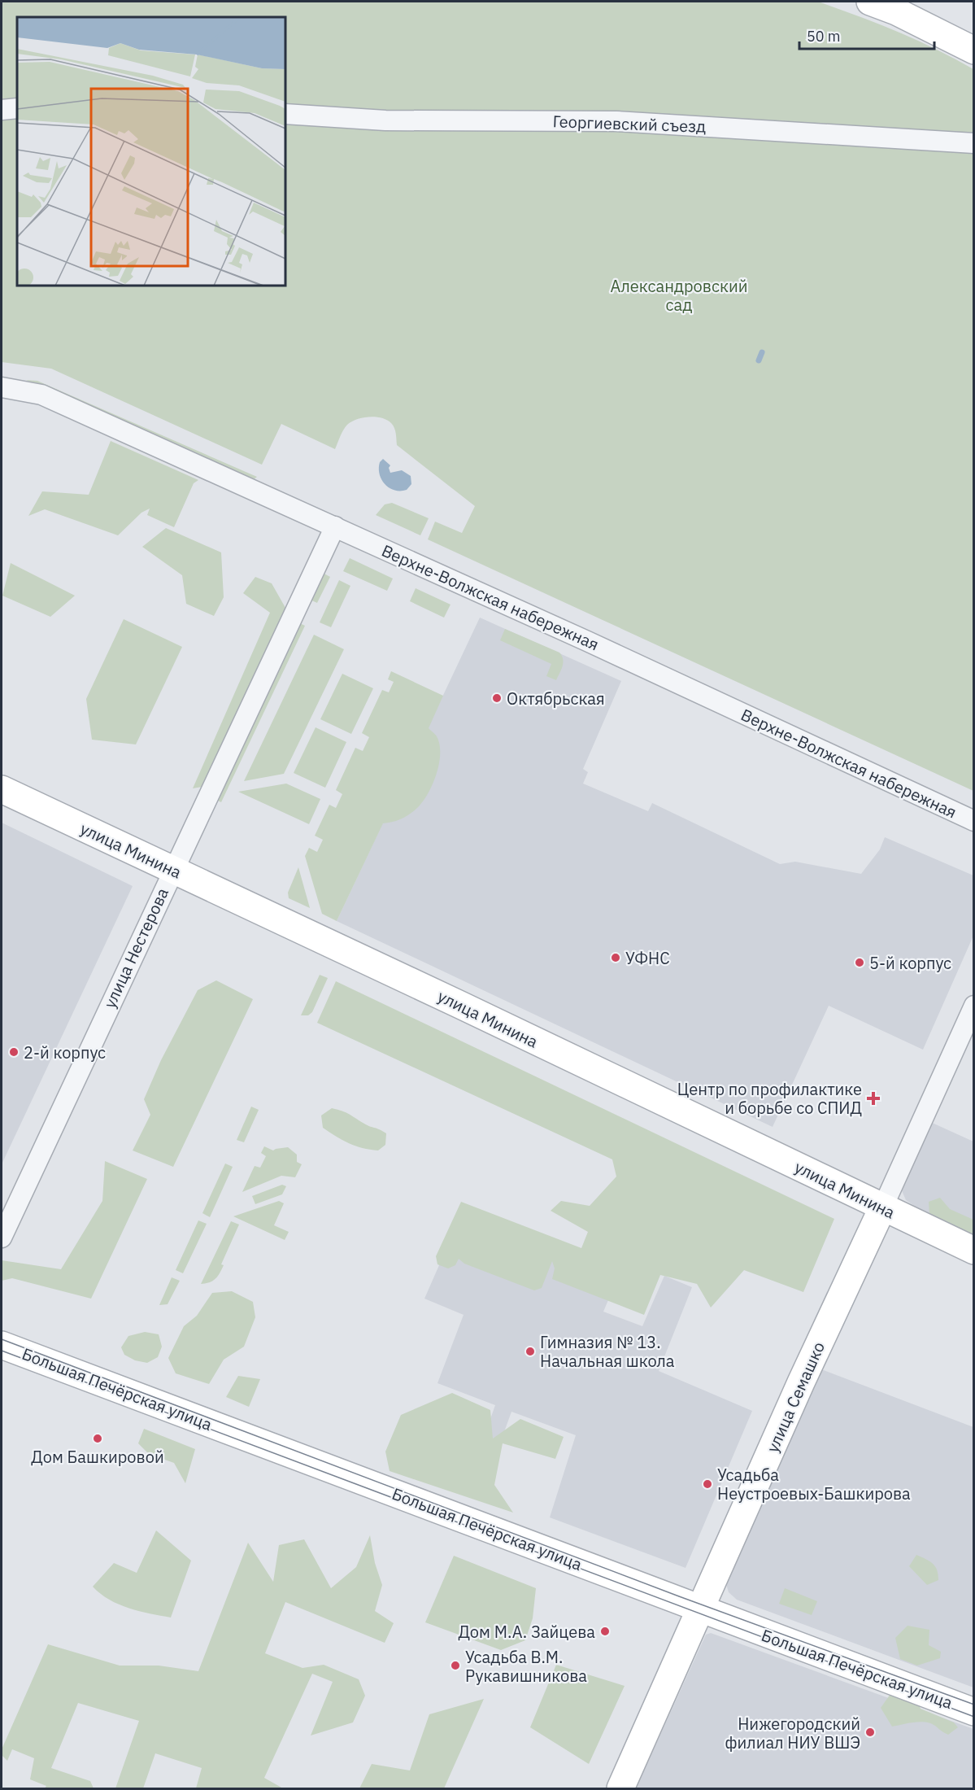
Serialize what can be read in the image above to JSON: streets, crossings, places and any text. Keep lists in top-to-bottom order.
{
  "streets": {
    "street": [
      "Георгиевский съезд",
      "Верхне-Волжская набережная",
      "улица Минина",
      "улица Нестерова",
      "Большая Печёрская улица",
      "улица Семашко"
    ]
  },
  "crossings": [
    ["Верхне-Волжская набережная", "улица Нестерова"],
    ["улица Минина", "улица Нестерова"],
    ["улица Минина", "улица Семашко"],
    ["Большая Печёрская улица", "улица Семашко"]
  ],
  "parks": ["Александровский сад"],
  "places": {
    "other": [
      "Октябрьская",
      "УФНС",
      "5-й корпус",
      "2-й корпус",
      "Гимназия № 13. Начальная школа",
      "Дом Башкировой",
      "Усадьба Неустроевых-Башкирова",
      "Дом М.А. Зайцева",
      "Усадьба В.М. Рукавишникова",
      "Нижегородский филиал НИУ ВШЭ"
    ],
    "health": ["Центр по профилактике и борьбе со СПИД"]
  },
  "scale_bar": "50 m"
}
